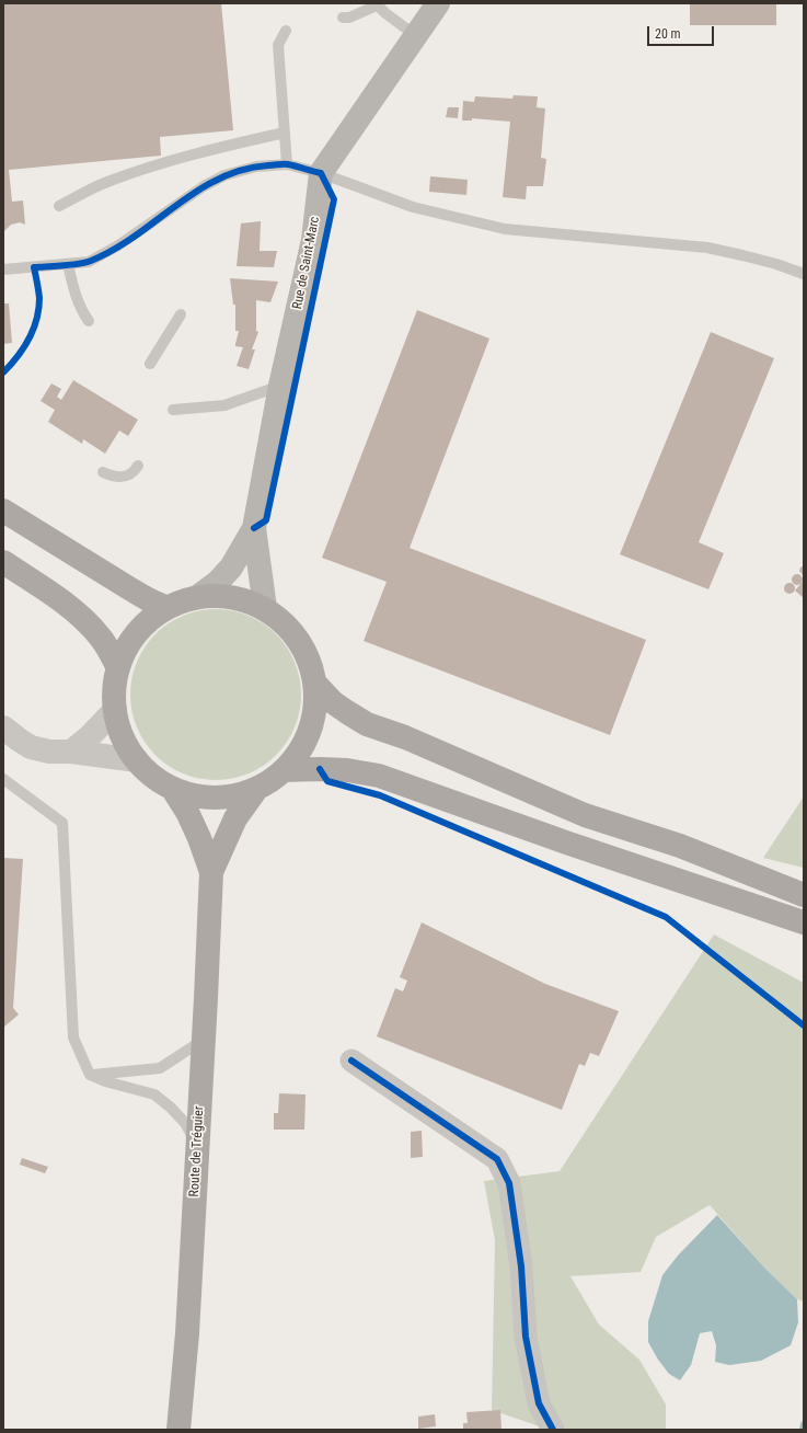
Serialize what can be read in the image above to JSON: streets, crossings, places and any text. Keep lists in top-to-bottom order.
{
  "streets": {
    "main road": ["Rue de Saint-Marc", "Route de Tréguier"]
  },
  "scale_bar": "20 m"
}
